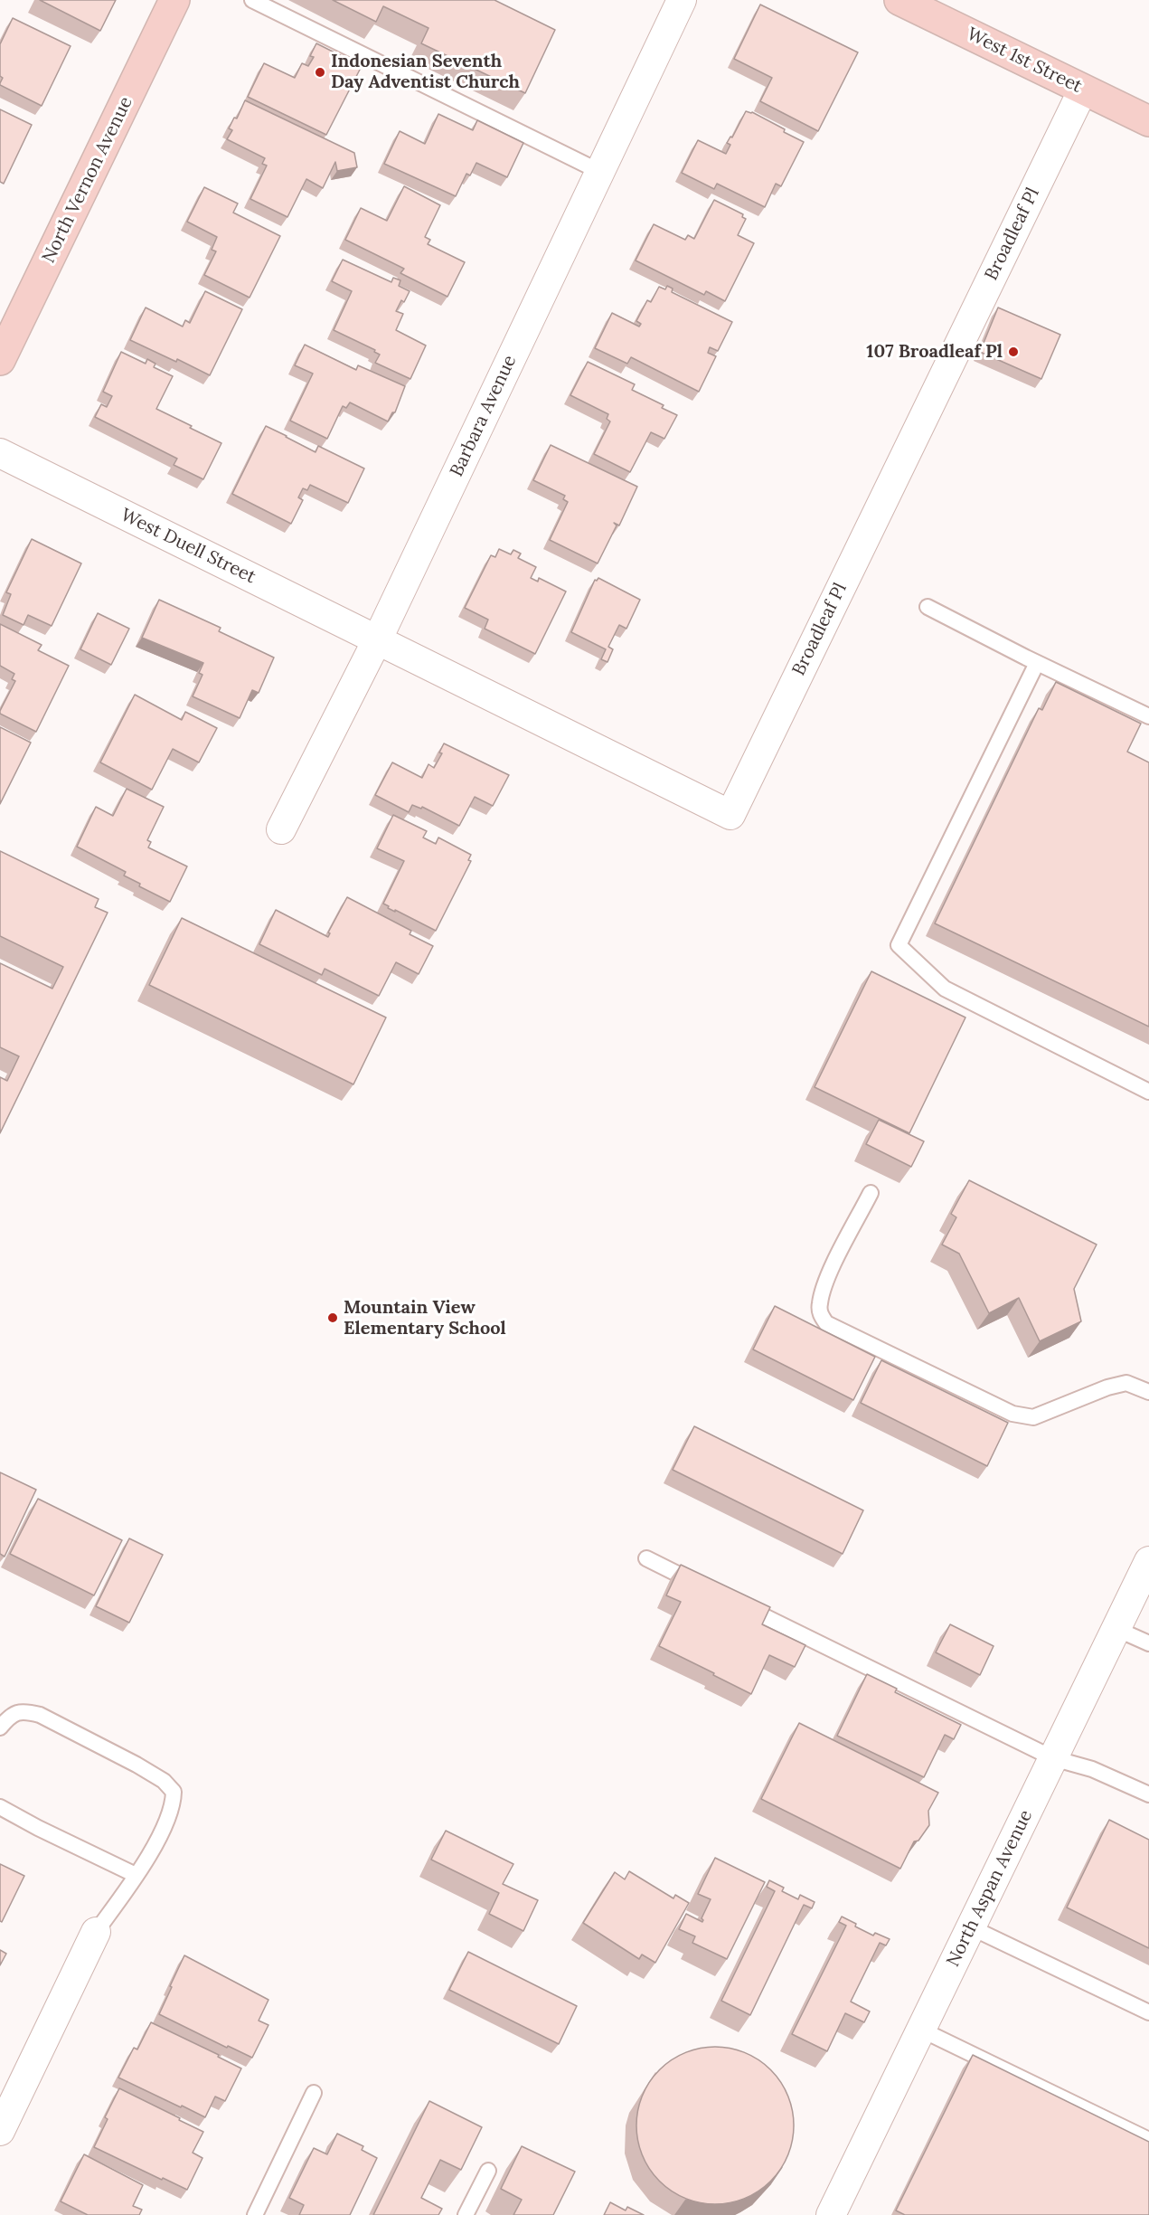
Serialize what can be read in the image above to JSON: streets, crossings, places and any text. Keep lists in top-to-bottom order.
{
  "streets": {
    "street": [
      "West 1st Street",
      "North Vernon Avenue",
      "Broadleaf Pl",
      "Barbara Avenue",
      "West Duell Street",
      "North Aspan Avenue"
    ]
  },
  "crossings": [
    ["West 1st Street", "Broadleaf Pl"],
    ["Broadleaf Pl", "Barbara Avenue"],
    ["Broadleaf Pl", "West Duell Street"],
    ["Barbara Avenue", "West Duell Street"]
  ],
  "places": ["Indonesian Seventh Day Adventist Church", "107 Broadleaf Pl", "Mountain View Elementary School"]
}
